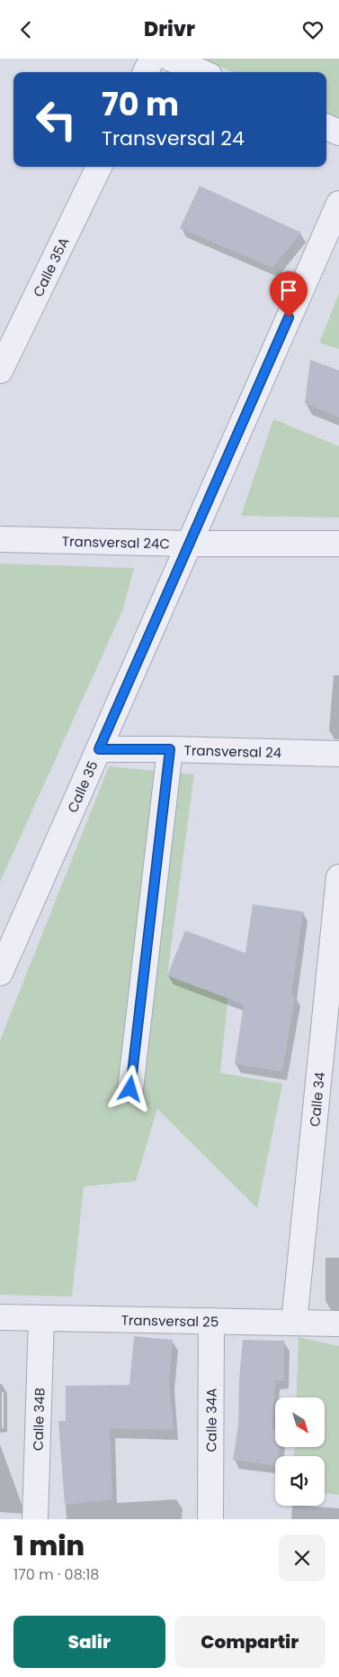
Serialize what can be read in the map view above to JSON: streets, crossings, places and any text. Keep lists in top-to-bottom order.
{
  "streets": {
    "street": [
      "Calle 35A",
      "Transversal 24C",
      "Transversal 24",
      "Calle 35",
      "Calle 34",
      "Transversal 25",
      "Calle 34B",
      "Calle 34A"
    ]
  },
  "crossings": [
    ["Transversal 24C", "Calle 35"],
    ["Transversal 24", "Calle 35"],
    ["Calle 34", "Transversal 25"],
    ["Transversal 25", "Calle 34B"],
    ["Transversal 25", "Calle 34A"]
  ],
  "north": "bottom right",
  "page": {
    "header": "Drivr",
    "turn": ["70 m", "Transversal 24"],
    "heading": ["1 min", "170 m · 08:18"],
    "buttons": ["Salir", "Compartir"]
  }
}
